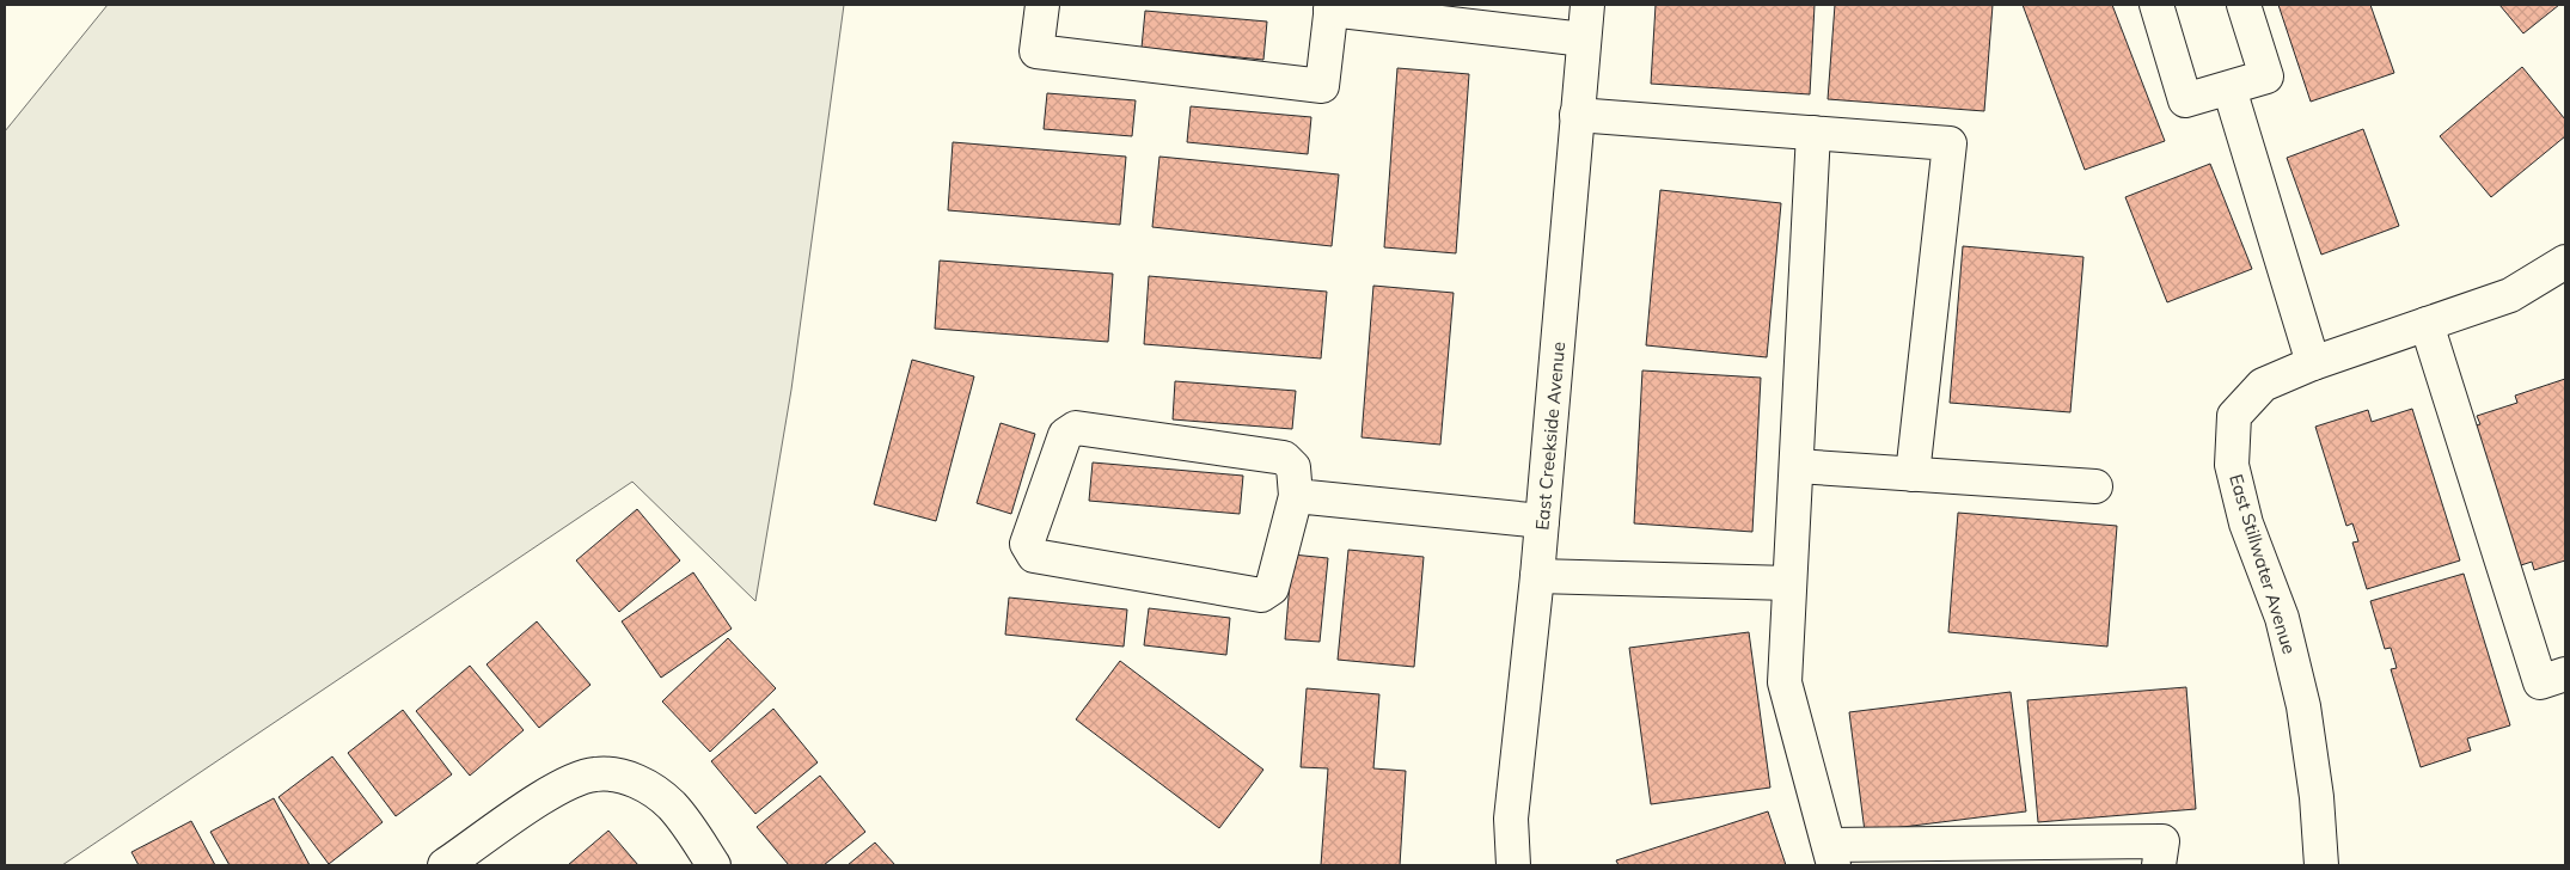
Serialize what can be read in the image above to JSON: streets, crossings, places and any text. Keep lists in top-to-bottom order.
{
  "streets": {
    "street": ["East Creekside Avenue", "East Stillwater Avenue"]
  }
}
